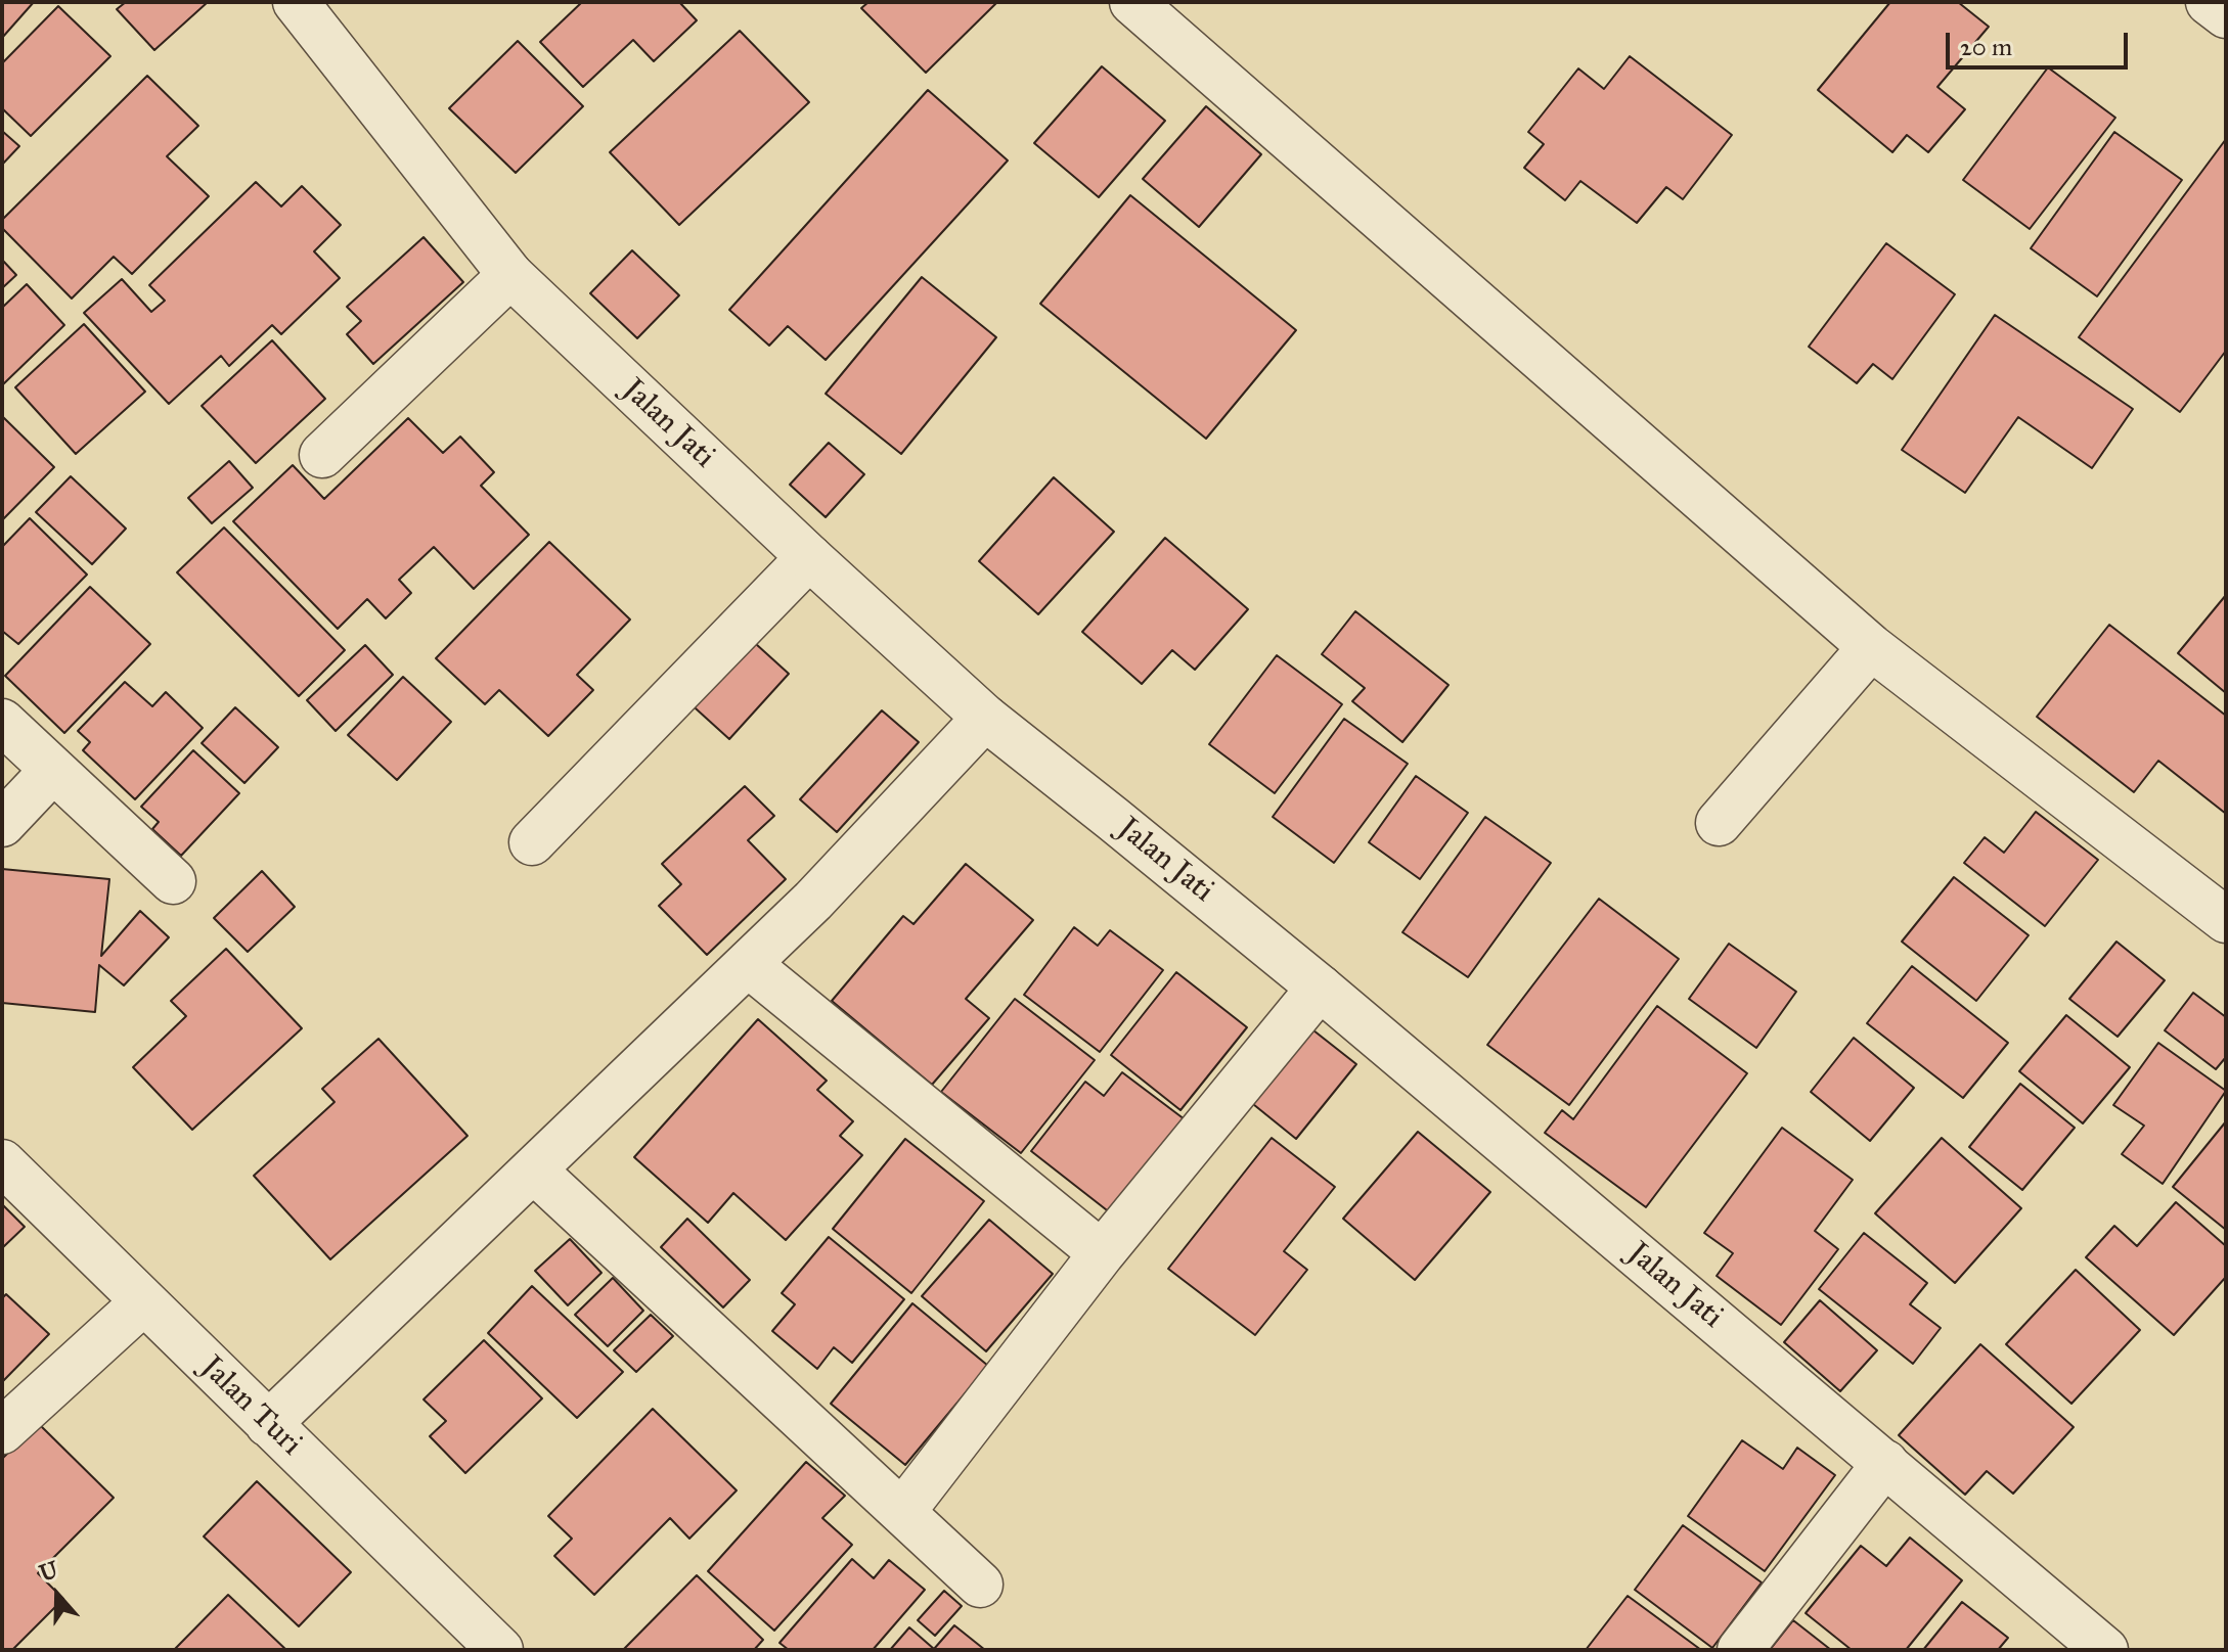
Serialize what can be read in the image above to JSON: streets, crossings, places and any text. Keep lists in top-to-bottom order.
{
  "streets": {
    "street": ["Jalan Jati", "Jalan Turi"]
  },
  "scale_bar": "20 m",
  "north": "top"
}
